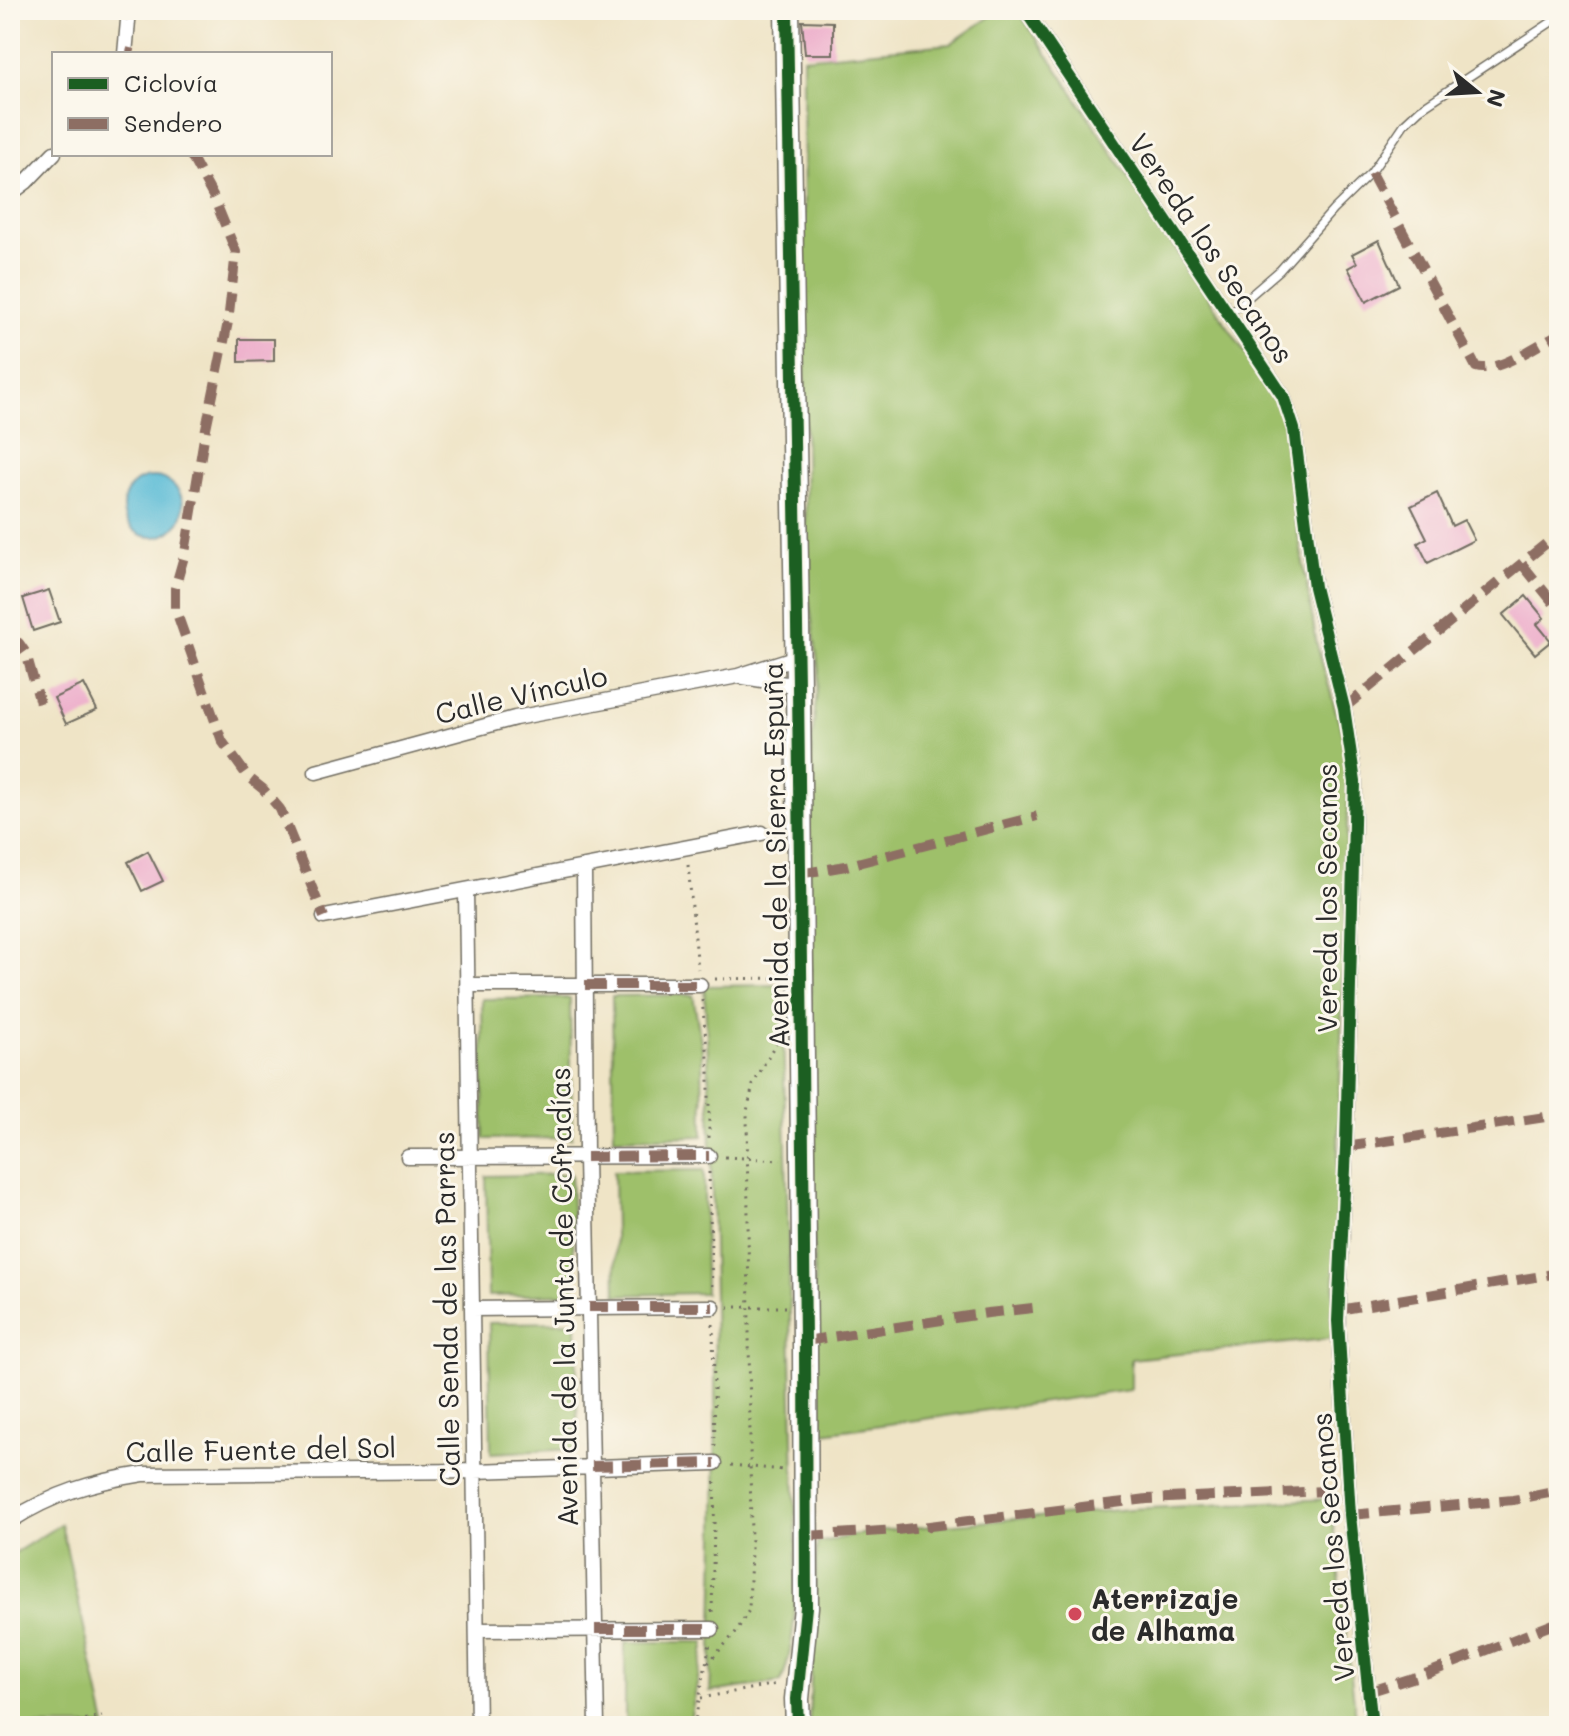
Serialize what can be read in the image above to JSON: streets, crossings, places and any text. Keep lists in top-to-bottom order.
{
  "streets": {
    "main road": ["Avenida de la Sierra Espuña"],
    "street": [
      "Vereda los Secanos",
      "Calle Vínculo",
      "Avenida de la Junta de Cofradías",
      "Calle Senda de las Parras",
      "Calle Fuente del Sol"
    ]
  },
  "crossings": [
    ["Calle Vínculo", "Avenida de la Sierra Espuña"],
    ["Avenida de la Junta de Cofradías", "Calle Fuente del Sol"],
    ["Calle Senda de las Parras", "Calle Fuente del Sol"]
  ],
  "places": ["Aterrizaje de Alhama"],
  "legend": ["Ciclovía", "Sendero"],
  "north": "right"
}
